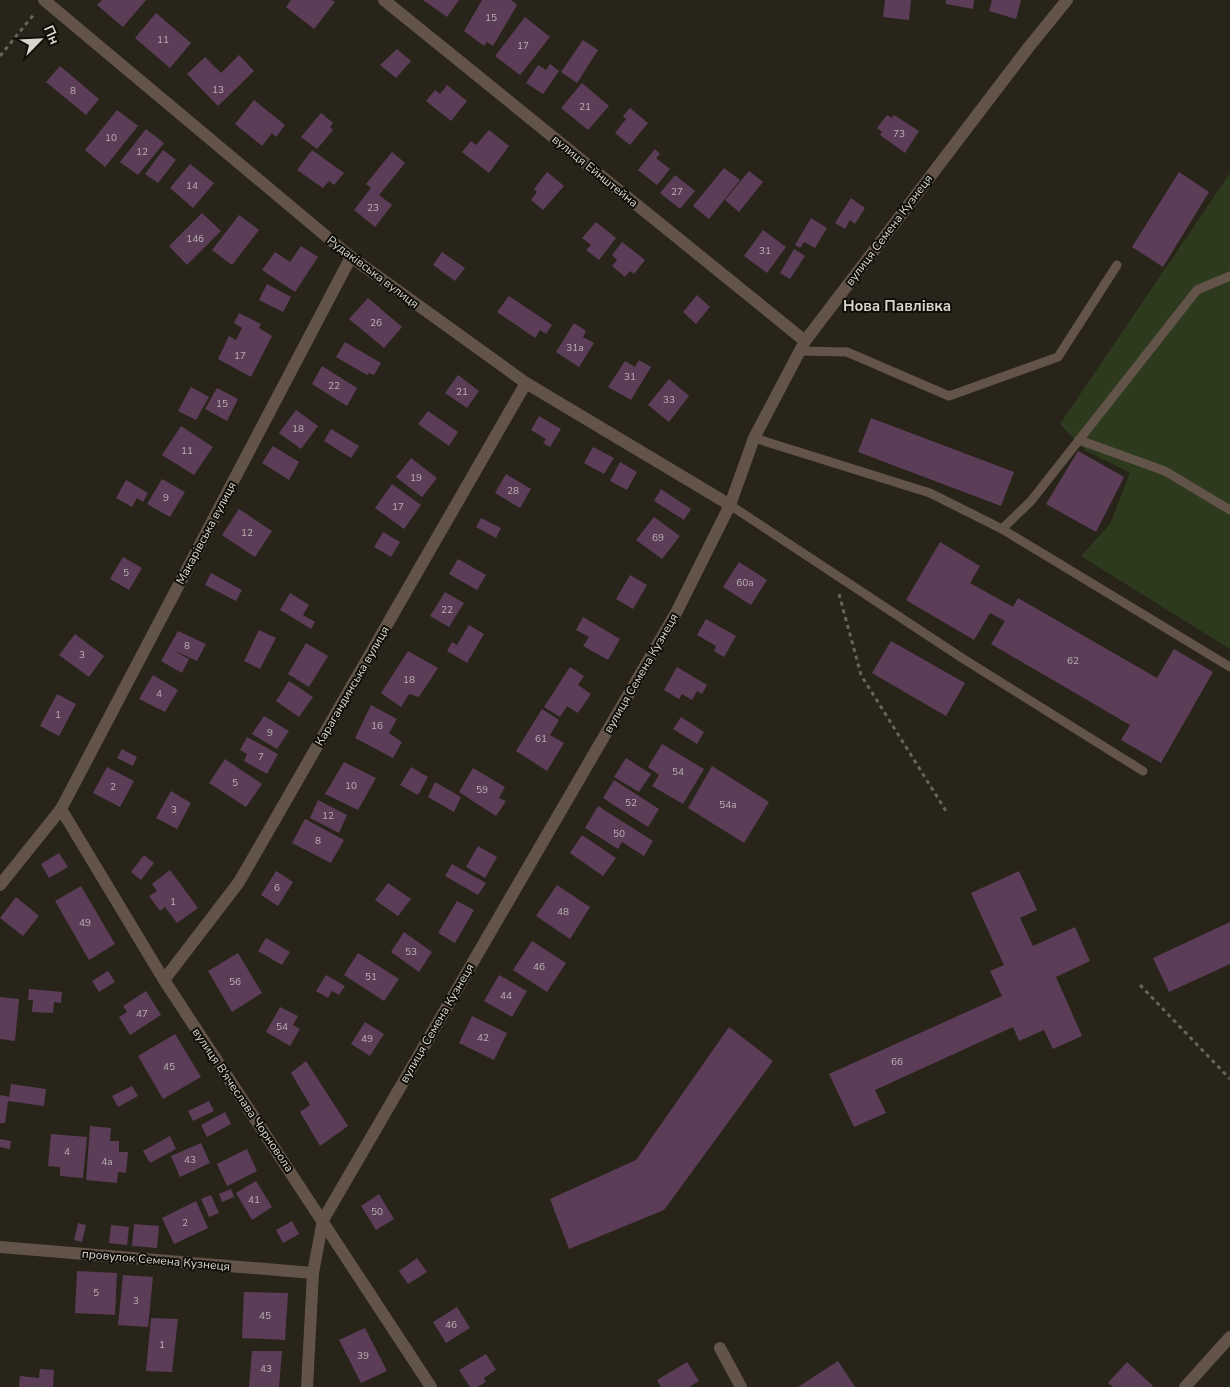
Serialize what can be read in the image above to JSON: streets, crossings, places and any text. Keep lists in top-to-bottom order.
{
  "streets": {
    "street": [
      "вулиця Ейнштейна",
      "вулиця Семена Кузнеця",
      "Рудаківська вулиця",
      "Макарівська вулиця",
      "Карагандинська вулиця",
      "вулиця В'ячеслава Чорновола",
      "провулок Семена Кузнеця"
    ]
  },
  "crossings": [
    ["вулиця Ейнштейна", "вулиця Семена Кузнеця"],
    ["вулиця Семена Кузнеця", "Рудаківська вулиця"],
    ["вулиця Семена Кузнеця", "вулиця В'ячеслава Чорновола"],
    ["вулиця Семена Кузнеця", "провулок Семена Кузнеця"],
    ["Рудаківська вулиця", "Макарівська вулиця"],
    ["Рудаківська вулиця", "Карагандинська вулиця"],
    ["Макарівська вулиця", "вулиця В'ячеслава Чорновола"],
    ["Карагандинська вулиця", "вулиця В'ячеслава Чорновола"]
  ],
  "districts": ["Нова Павлівка"],
  "house_numbers": [
    "15",
    "11",
    "17",
    "13",
    "8",
    "21",
    "73",
    "10",
    "12",
    "14",
    "27",
    "23",
    "14б",
    "31",
    "26",
    "31а",
    "17",
    "31",
    "22",
    "21",
    "33",
    "15",
    "18",
    "11",
    "19",
    "28",
    "9",
    "17",
    "12",
    "69",
    "5",
    "60а",
    "22",
    "8",
    "3",
    "62",
    "18",
    "4",
    "1",
    "16",
    "9",
    "61",
    "7",
    "54",
    "5",
    "10",
    "2",
    "59",
    "52",
    "54а",
    "3",
    "12",
    "50",
    "8",
    "6",
    "1",
    "48",
    "49",
    "53",
    "46",
    "51",
    "56",
    "44",
    "47",
    "54",
    "42",
    "49",
    "66",
    "45",
    "4",
    "43",
    "4а",
    "41",
    "50",
    "2",
    "5",
    "3",
    "45",
    "46",
    "1",
    "39",
    "43"
  ],
  "north": "top right"
}
